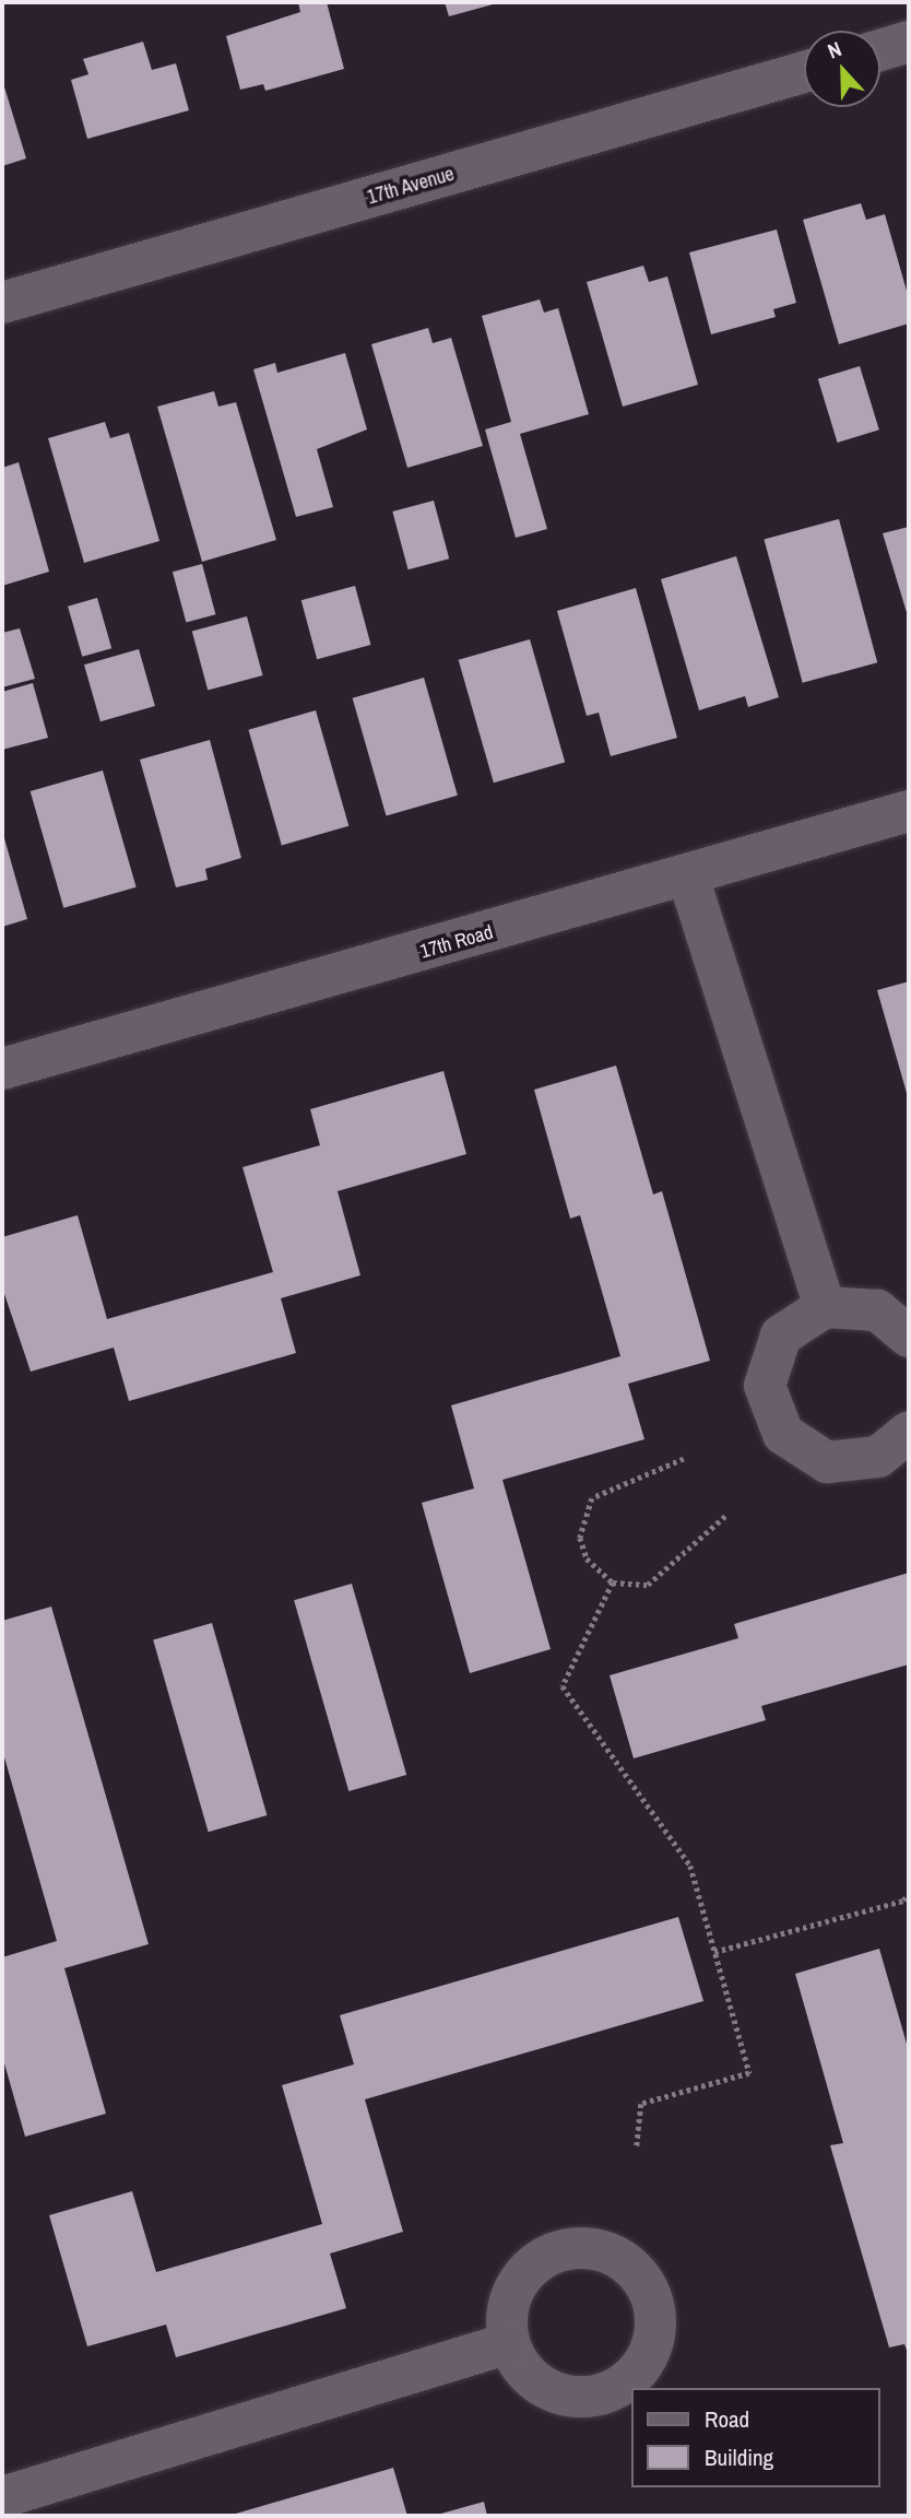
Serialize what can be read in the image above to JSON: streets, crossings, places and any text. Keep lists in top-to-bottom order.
{
  "streets": {
    "street": ["17th Avenue", "17th Road"]
  },
  "legend": ["Road", "Building"],
  "north": "top"
}
